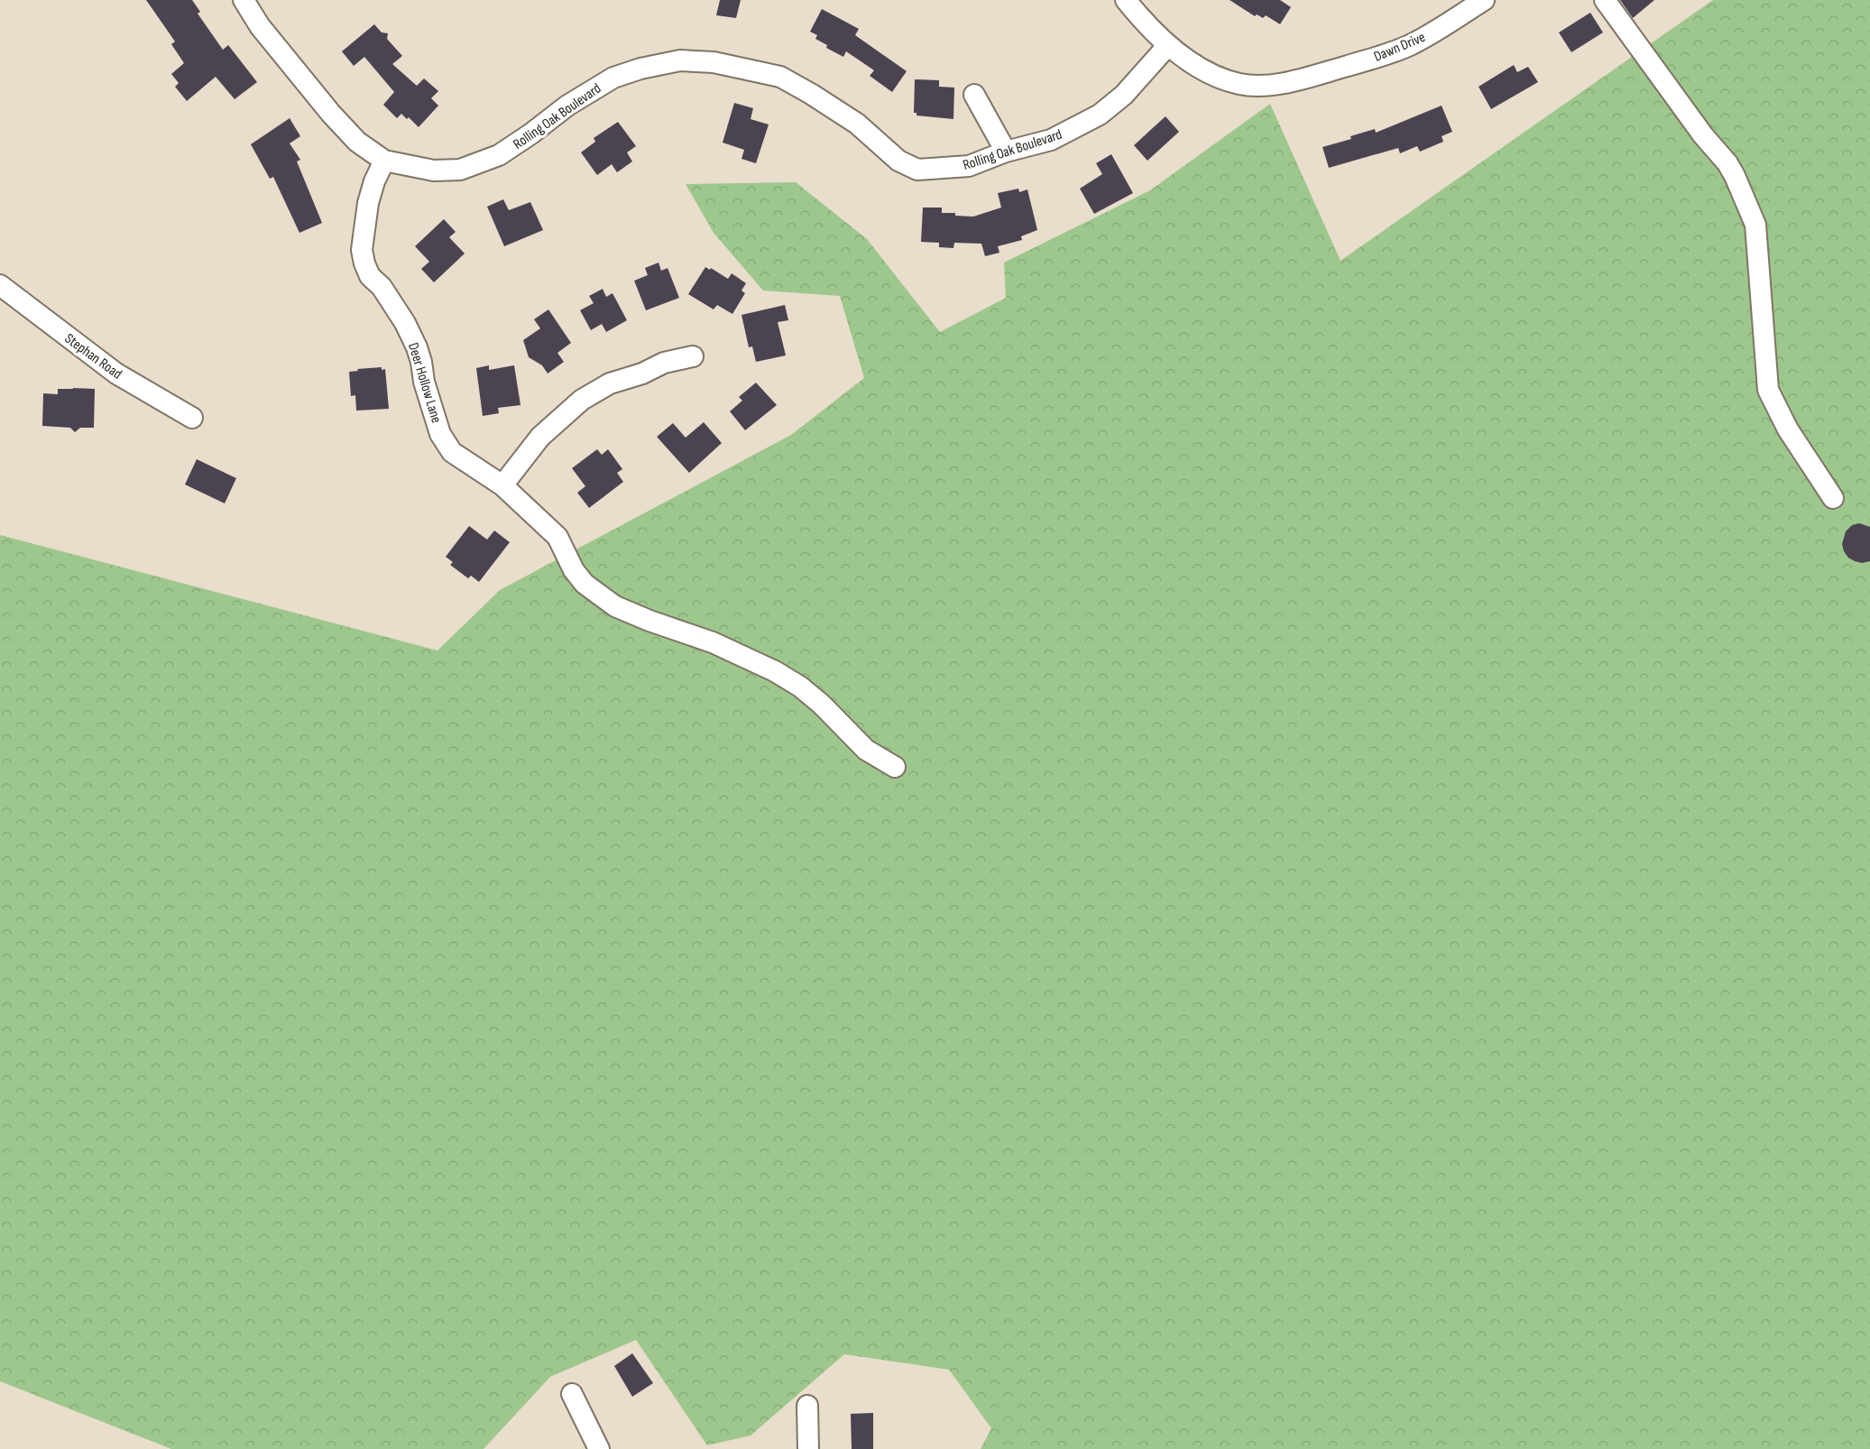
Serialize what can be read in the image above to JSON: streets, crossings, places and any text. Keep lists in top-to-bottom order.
{
  "streets": {
    "street": [
      "Dawn Drive",
      "Rolling Oak Boulevard",
      "Stephan Road",
      "Deer Hollow Lane"
    ]
  },
  "crossings": [
    ["Dawn Drive", "Rolling Oak Boulevard"],
    ["Rolling Oak Boulevard", "Deer Hollow Lane"]
  ]
}
